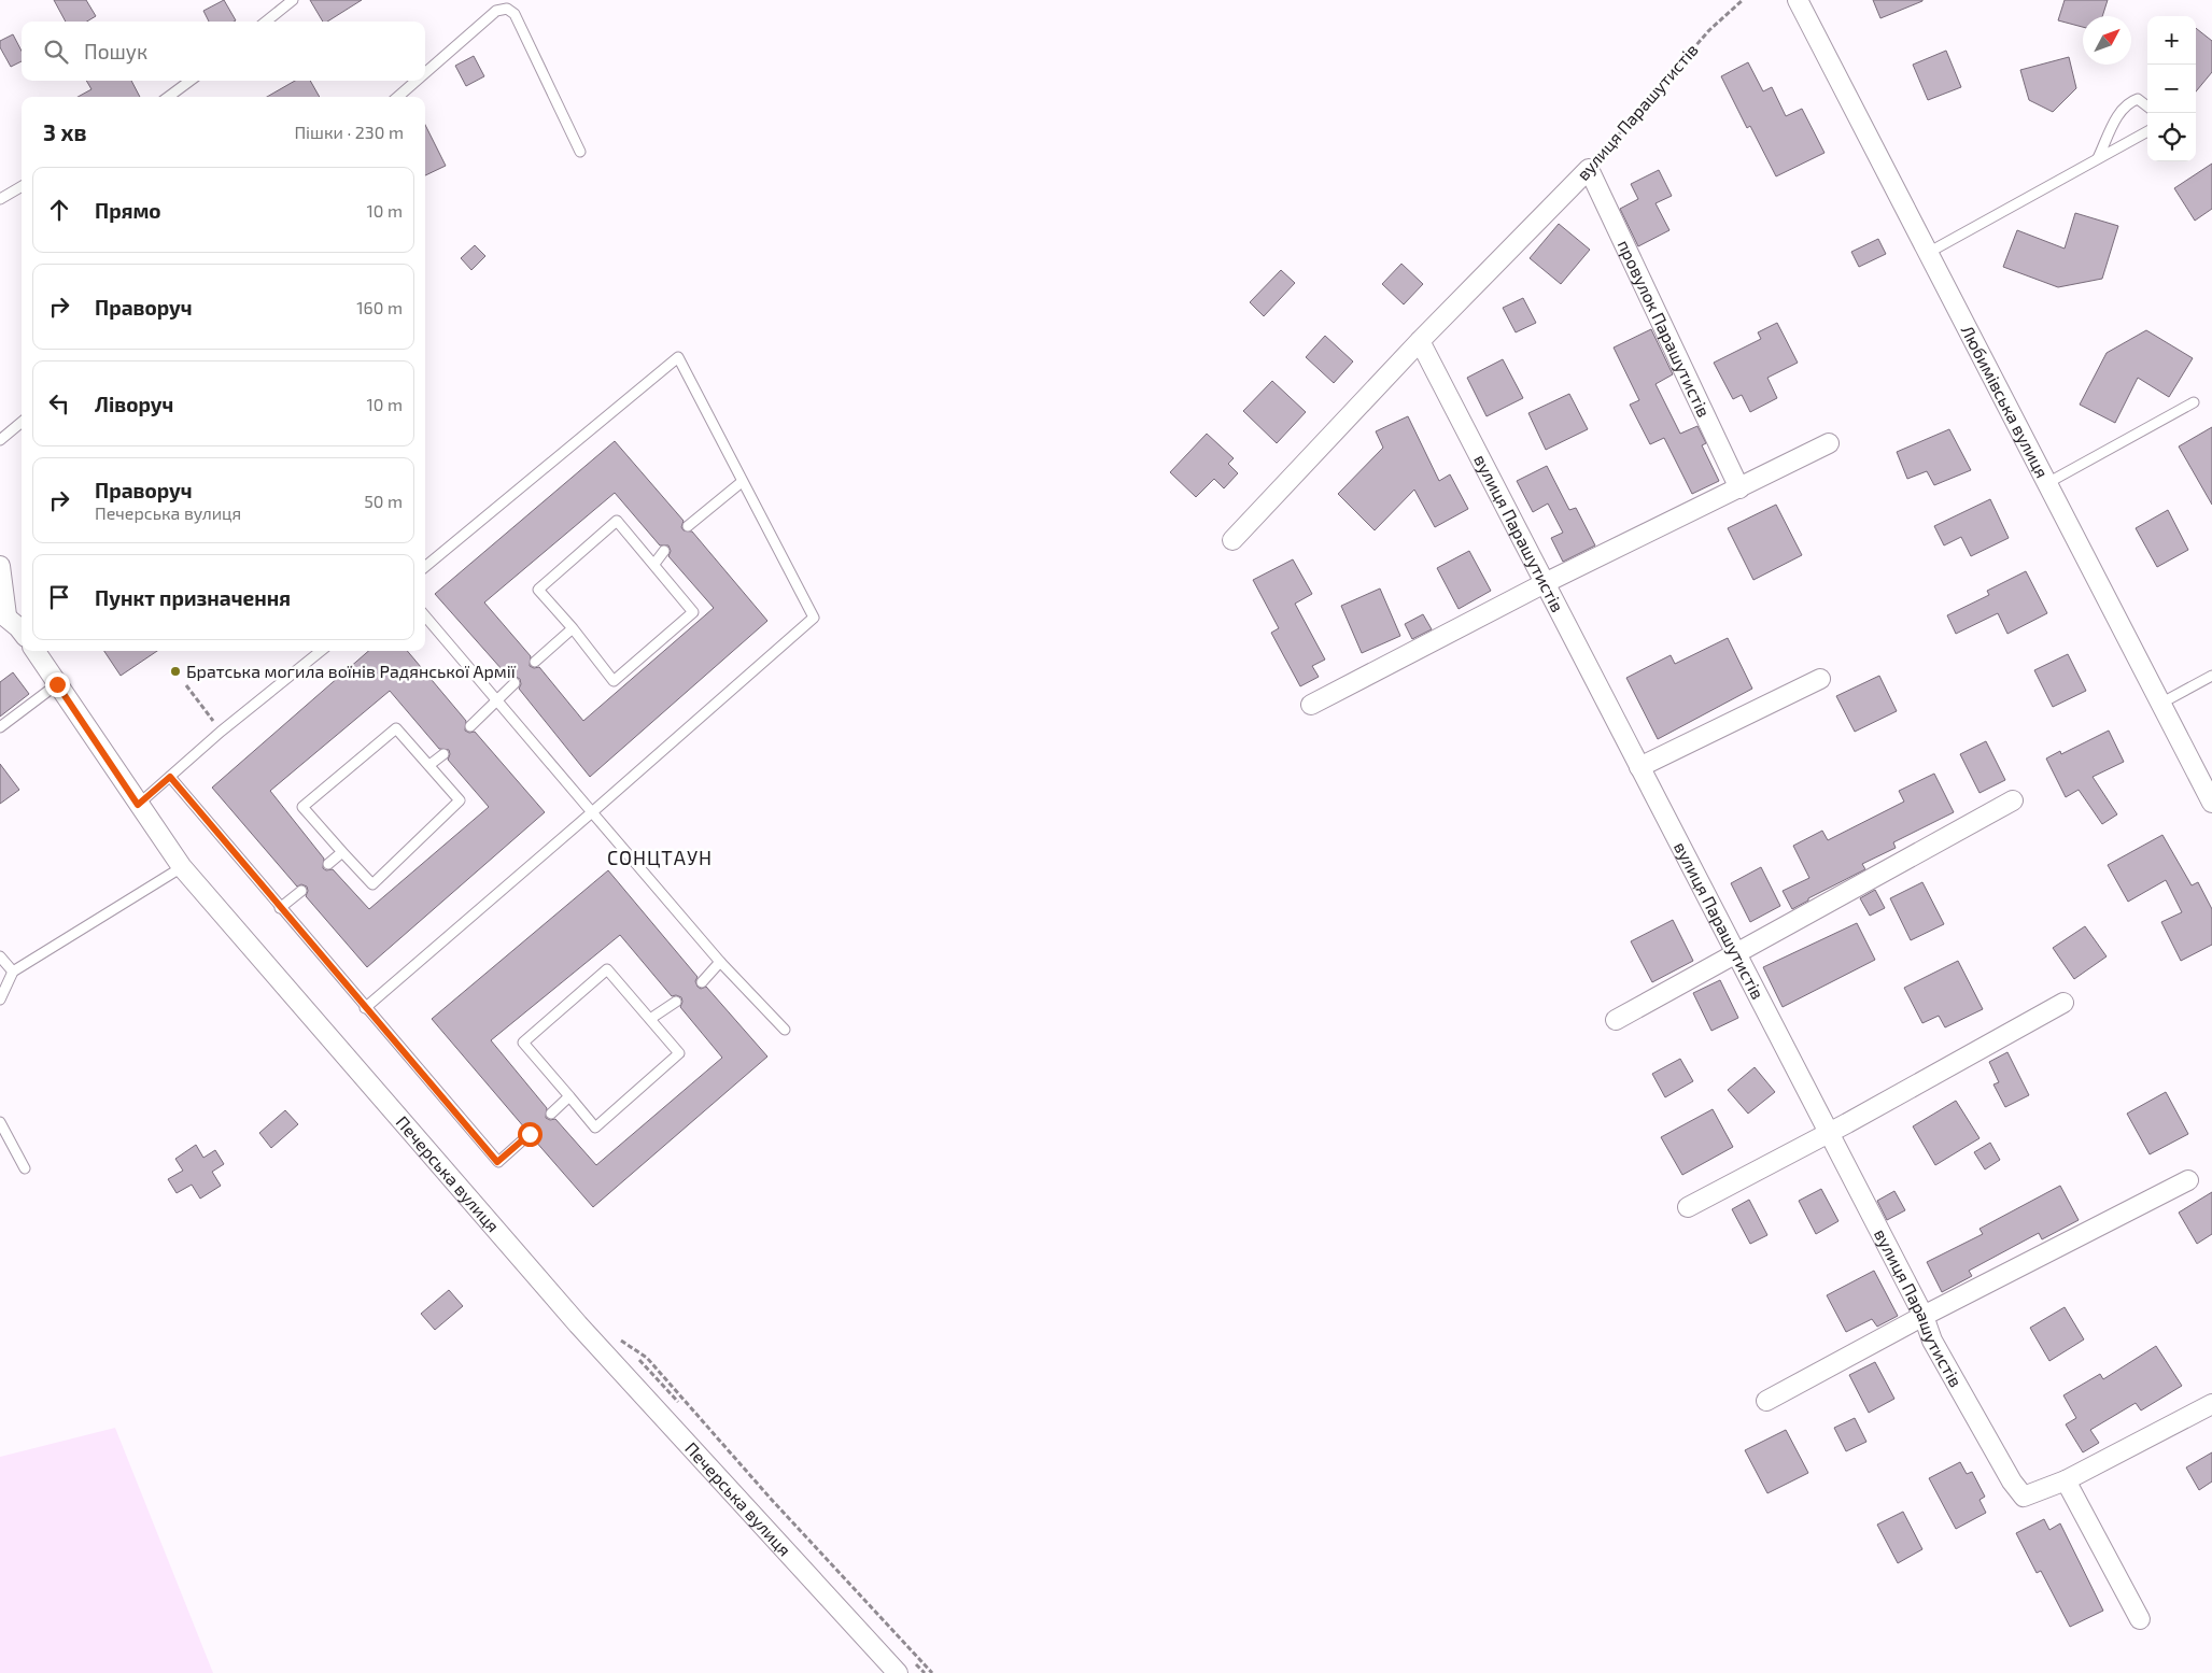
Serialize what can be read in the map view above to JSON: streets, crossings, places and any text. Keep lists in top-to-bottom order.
{
  "streets": {
    "street": [
      "вулиця Парашутистів",
      "провулок Парашутистів",
      "Любимівська вулиця",
      "Печерська вулиця"
    ]
  },
  "crossings": [
    ["вулиця Парашутистів", "провулок Парашутистів"]
  ],
  "districts": ["СОНЦТАУН"],
  "places": ["Братська могила воїнів Радянської Армії"],
  "north": "top right",
  "page": {
    "map_buttons": ["+", "−"],
    "search": "Пошук",
    "heading": ["3 хв", "Пішки · 230 m"],
    "list": [
      ["Прямо", "10 m"],
      ["Праворуч", "160 m"],
      ["Ліворуч", "10 m"],
      ["Праворуч", "Печерська вулиця", "50 m"],
      "Пункт призначення"
    ]
  }
}
